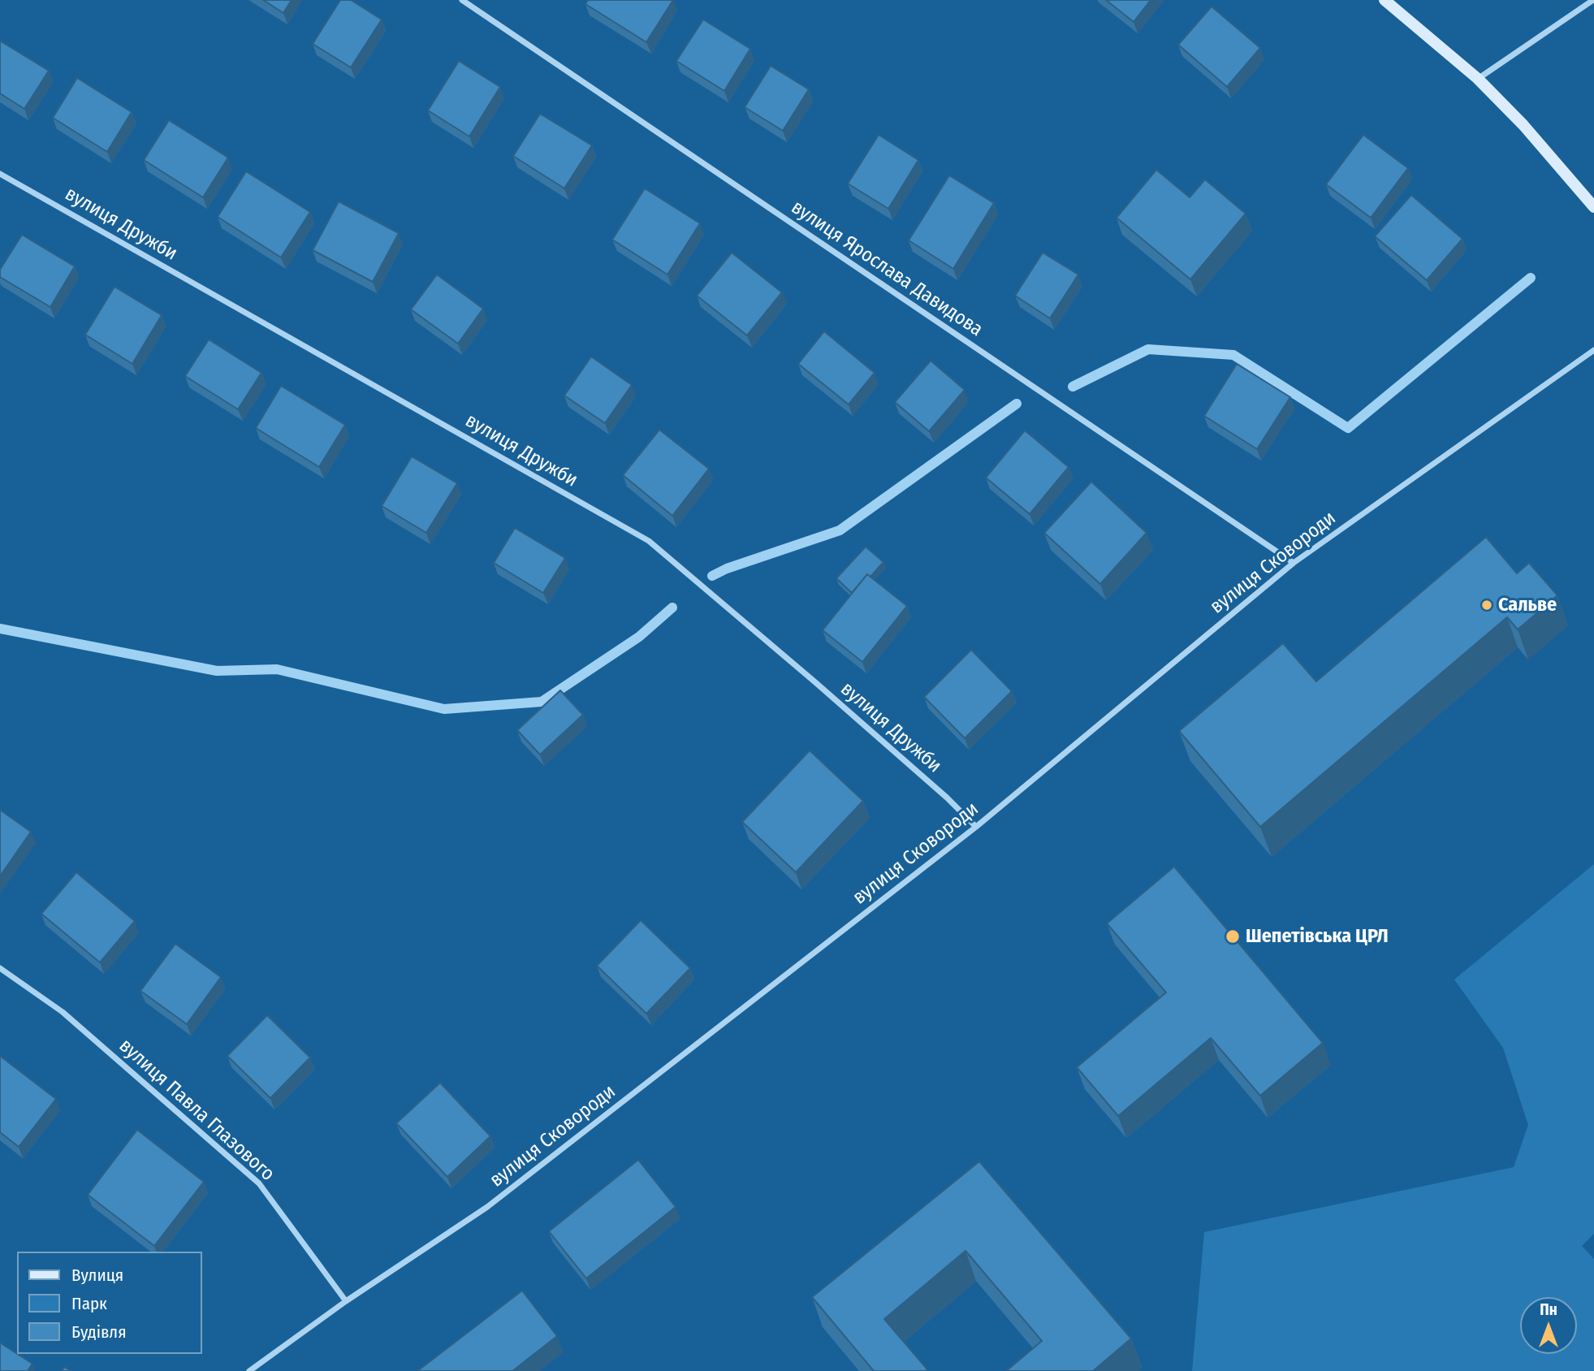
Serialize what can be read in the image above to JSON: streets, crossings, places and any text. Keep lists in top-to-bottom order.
{
  "streets": {
    "street": [
      "вулиця Дружби",
      "вулиця Ярослава Давидова",
      "вулиця Сковороди",
      "вулиця Павла Глазового"
    ]
  },
  "crossings": [
    ["вулиця Дружби", "вулиця Сковороди"],
    ["вулиця Ярослава Давидова", "вулиця Сковороди"],
    ["вулиця Сковороди", "вулиця Павла Глазового"]
  ],
  "places": ["Сальве", "Шепетівська ЦРЛ"],
  "legend": ["Вулиця", "Парк", "Будівля"],
  "north": "top"
}
